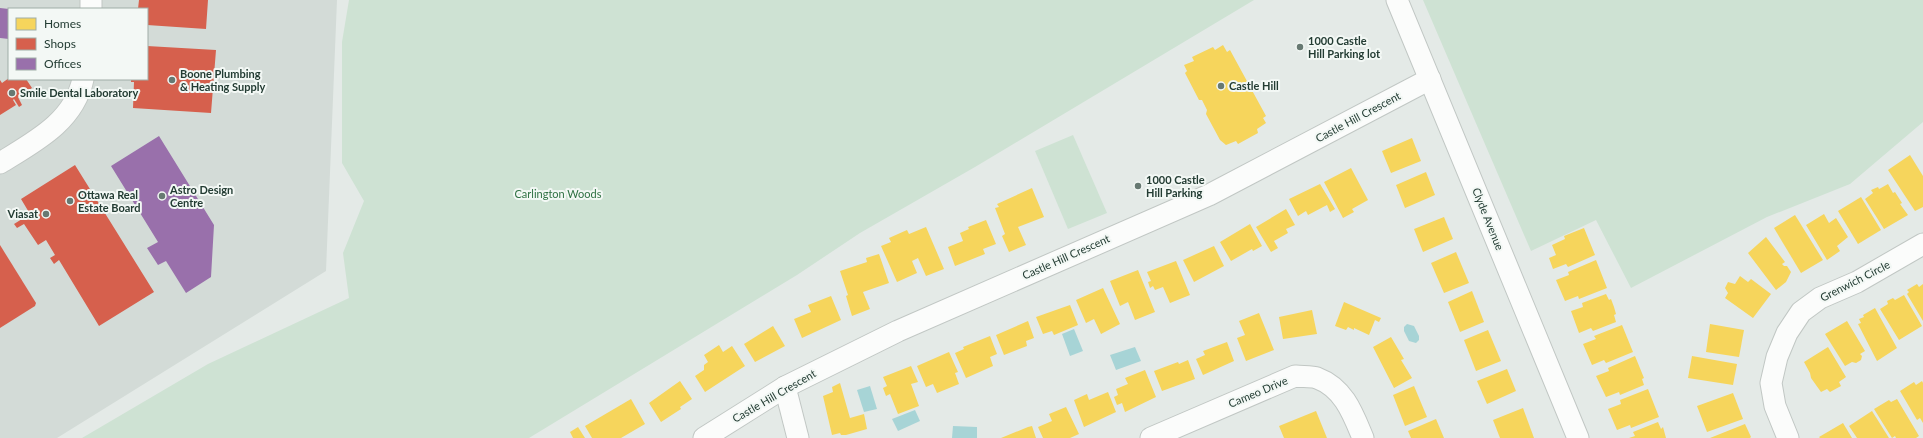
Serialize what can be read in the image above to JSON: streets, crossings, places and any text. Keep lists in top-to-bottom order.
{
  "streets": {
    "street": [
      "Castle Hill Crescent",
      "Clyde Avenue",
      "Grenwich Circle",
      "Cameo Drive"
    ]
  },
  "crossings": [
    ["Castle Hill Crescent", "Clyde Avenue"]
  ],
  "parks": ["Carlington Woods"],
  "places": [
    "1000 Castle Hill Parking lot",
    "Boone Plumbing & Heating Supply",
    "Castle Hill",
    "Smile Dental Laboratory",
    "1000 Castle Hill Parking",
    "Astro Design Centre",
    "Ottawa Real Estate Board",
    "Viasat"
  ],
  "legend": ["Homes", "Shops", "Offices"]
}
